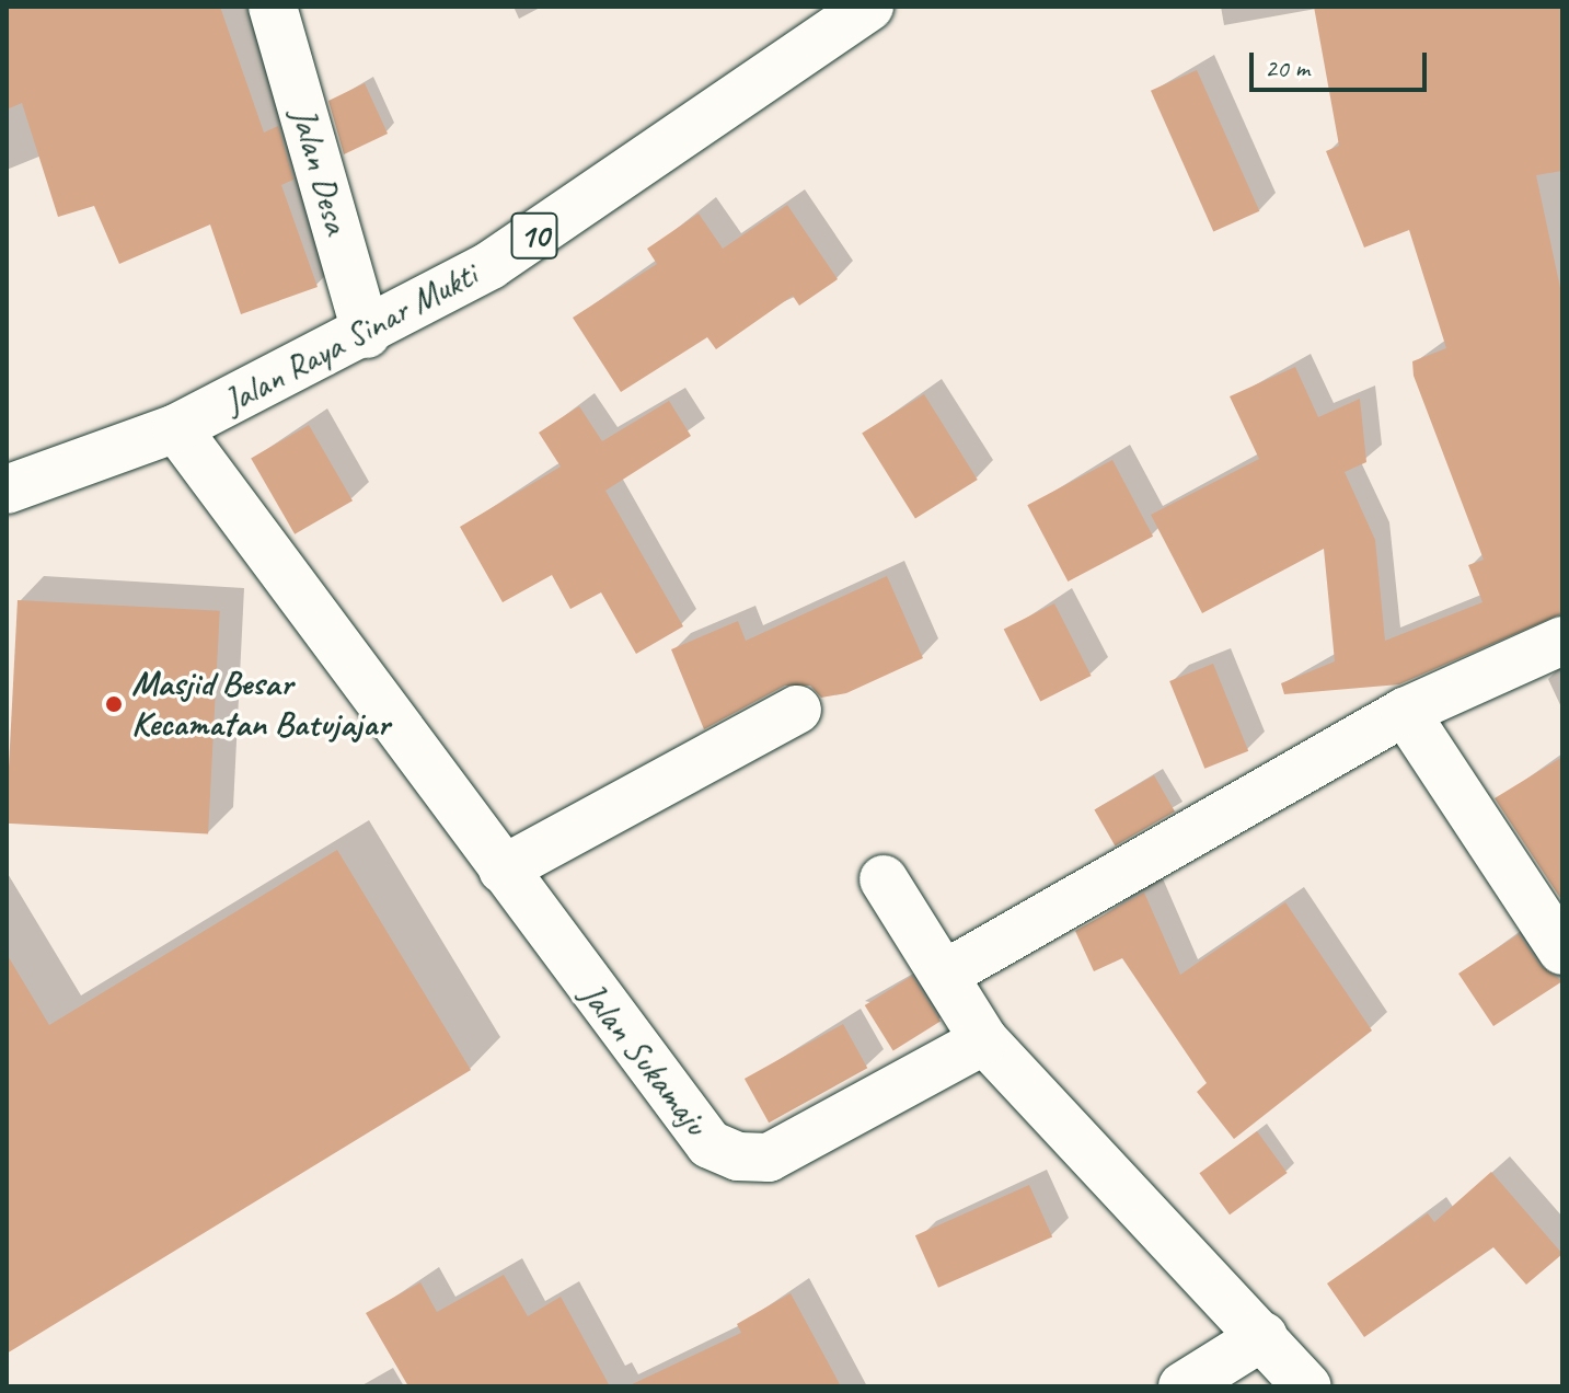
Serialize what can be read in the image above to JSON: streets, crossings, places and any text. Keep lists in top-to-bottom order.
{
  "streets": {
    "main road": [
      "Jalan Desa",
      "10",
      "Jalan Raya Sinar Mukti",
      "Jalan Sukamaju"
    ]
  },
  "crossings": [
    ["Jalan Desa", "Jalan Raya Sinar Mukti"],
    ["10", "Jalan Raya Sinar Mukti"],
    ["10", "Jalan Sukamaju"],
    ["Jalan Raya Sinar Mukti", "Jalan Sukamaju"]
  ],
  "places": ["Masjid Besar Kecamatan Batujajar"],
  "scale_bar": "20 m"
}
